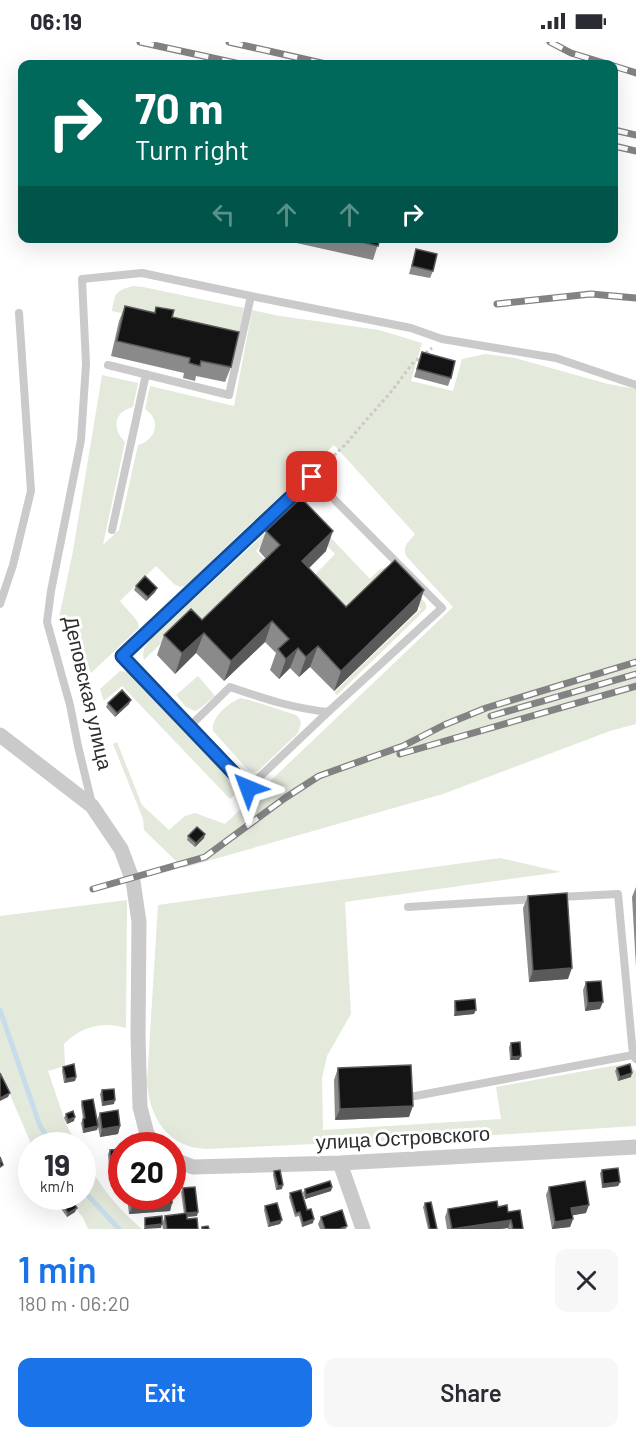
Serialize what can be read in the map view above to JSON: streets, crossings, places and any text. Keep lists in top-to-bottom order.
{
  "streets": {
    "street": ["Деповская улица", "улица Островского"]
  },
  "page": {
    "status": "06:19",
    "turn": ["70 m", "Turn right"],
    "speed": "19 km/h",
    "limit": "20",
    "heading": ["1 min", "180 m · 06:20"],
    "buttons": ["Exit", "Share"]
  }
}
